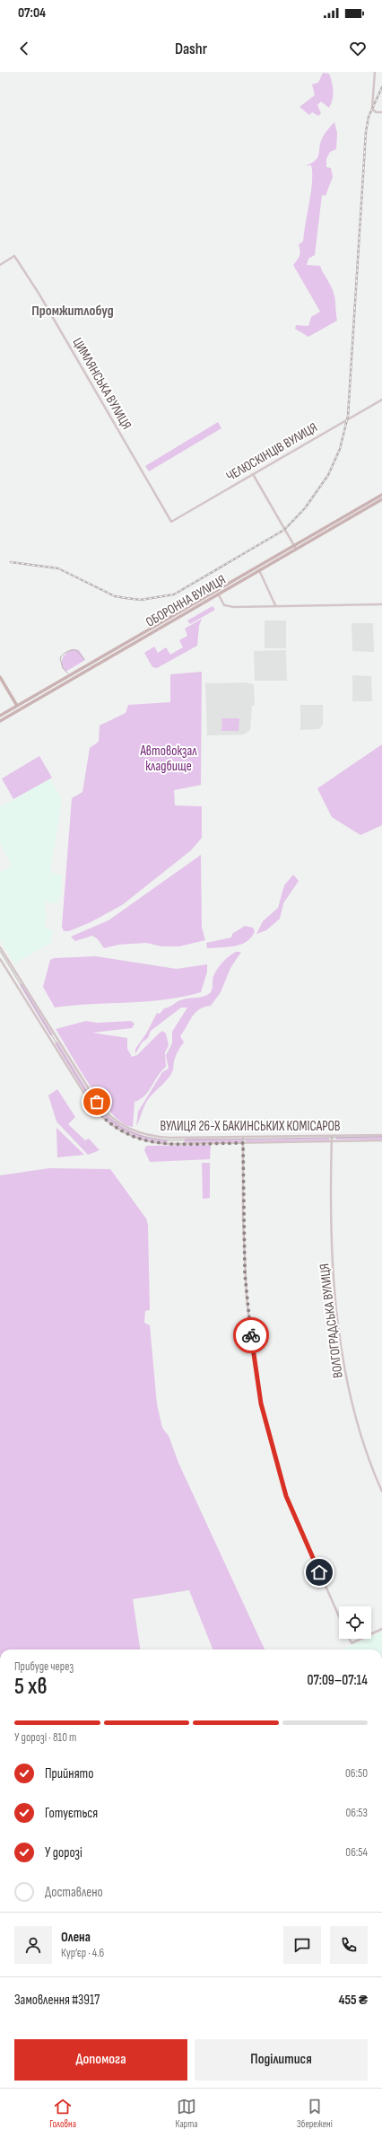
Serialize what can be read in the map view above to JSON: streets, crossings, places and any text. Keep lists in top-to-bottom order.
{
  "streets": {
    "main road": ["ОБОРОННА ВУЛИЦЯ"],
    "street": [
      "ЦИМЛЯНСЬКА ВУЛИЦЯ",
      "ЧЕЛЮСКІНЦІВ ВУЛИЦЯ",
      "ВУЛИЦЯ 26-Х БАКИНСЬКИХ КОМІСАРОВ",
      "ВОЛГОГРАДСЬКА ВУЛИЦЯ"
    ]
  },
  "crossings": [
    ["ЦИМЛЯНСЬКА ВУЛИЦЯ", "ЧЕЛЮСКІНЦІВ ВУЛИЦЯ"],
    ["ВУЛИЦЯ 26-Х БАКИНСЬКИХ КОМІСАРОВ", "ВОЛГОГРАДСЬКА ВУЛИЦЯ"]
  ],
  "districts": ["Промжитлобуд"],
  "parks": ["Автовокзал кладбище"],
  "page": {
    "status": "07:04",
    "header": "Dashr",
    "heading": ["5 хв", "Прибуде через", "07:09–07:14"],
    "panel": [
      "Олена",
      "Кур’єр · 4.6",
      "Замовлення #3917",
      "455 ₴"
    ],
    "bar": "У дорозі · 810 m",
    "list": [
      ["Прийнято", "06:50"],
      ["Готується", "06:53"],
      ["У дорозі", "06:54"],
      "Доставлено"
    ],
    "buttons": ["Допомога", "Поділитися"],
    "tabs": ["Головна", "Карта", "Збережені"]
  }
}
